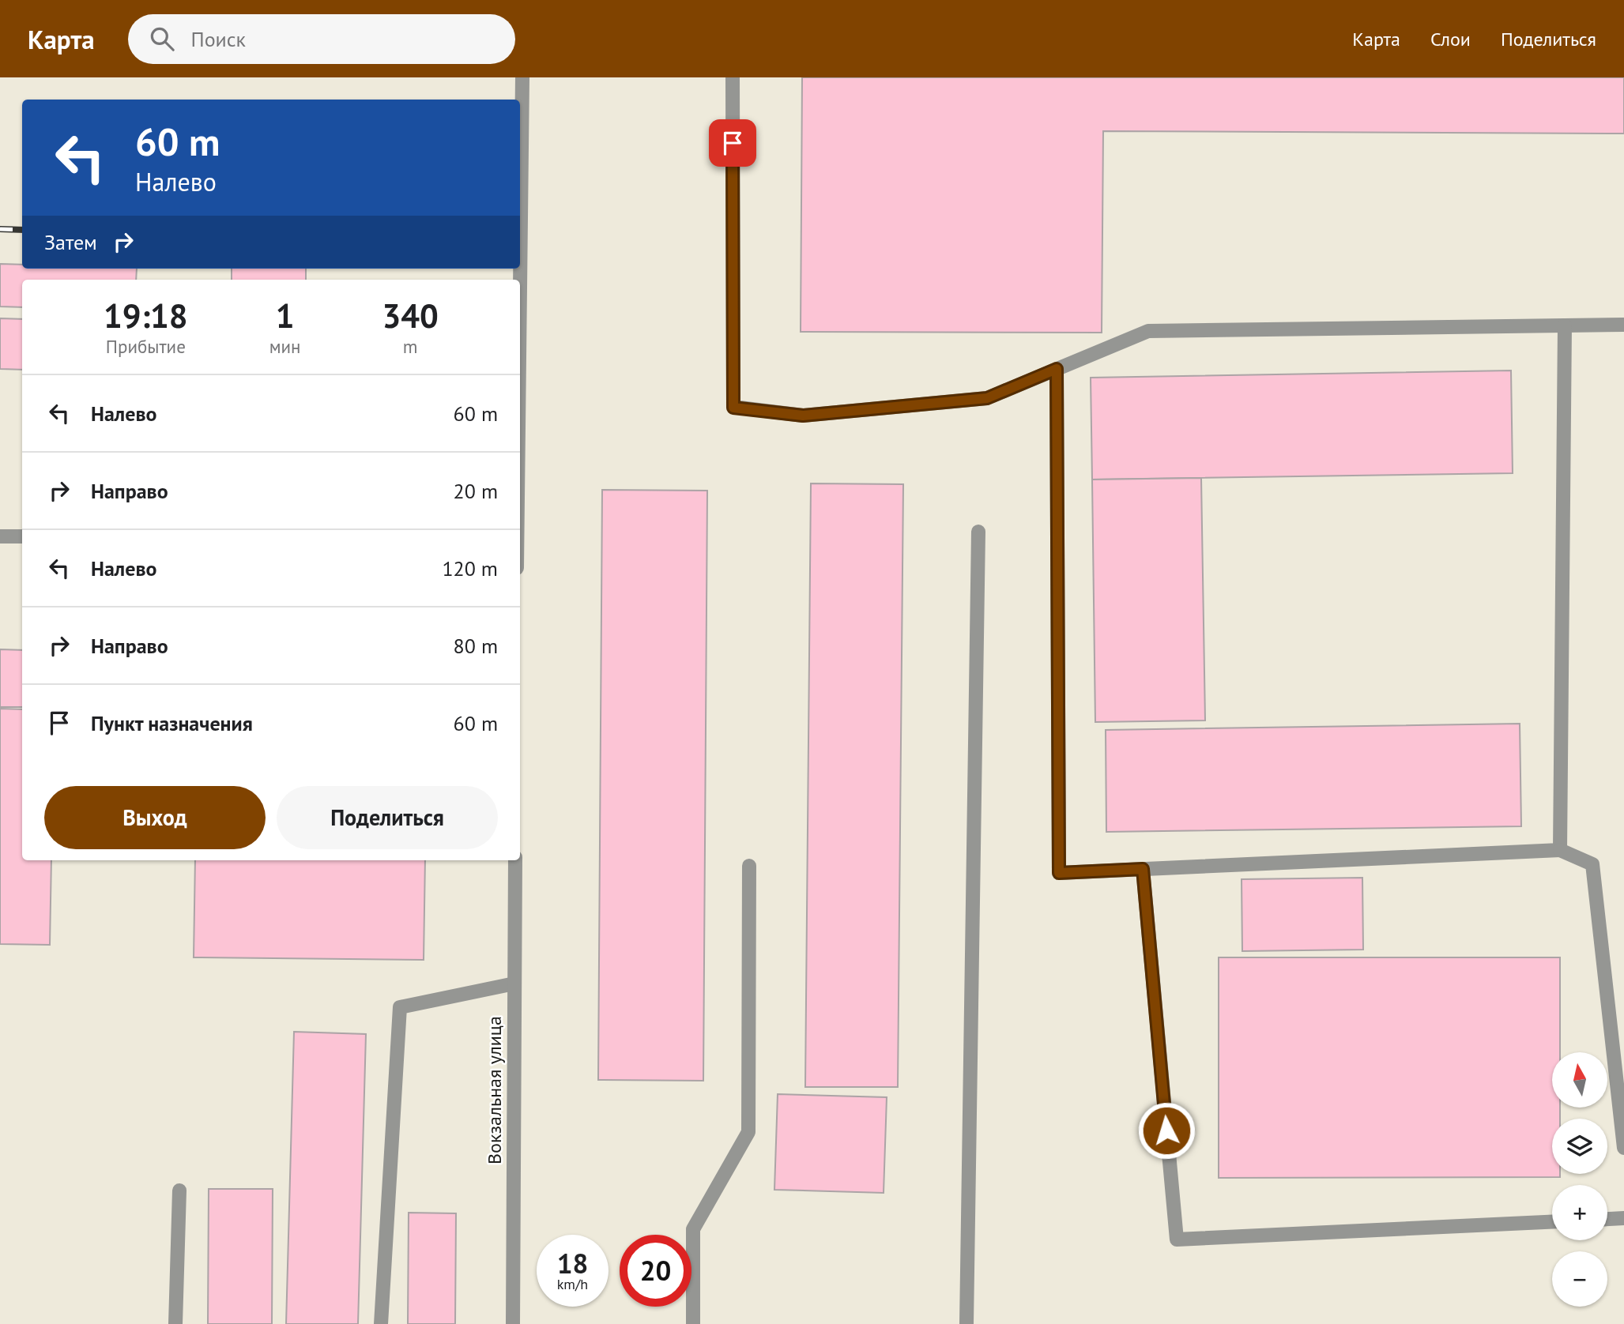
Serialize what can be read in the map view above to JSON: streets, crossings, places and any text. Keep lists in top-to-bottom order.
{
  "streets": {
    "street": ["Вокзальная улица"]
  },
  "north": "top",
  "page": {
    "header": "Карта",
    "search": "Поиск",
    "nav": ["Карта", "Слои", "Поделиться"],
    "turn": ["60 m", "Налево"],
    "then": "Затем",
    "eta": [
      "19:18",
      "Прибытие",
      "1",
      "мин",
      "340",
      "m"
    ],
    "list": [
      {
        "name": "Налево",
        "value": "60 m"
      },
      {
        "name": "Направо",
        "value": "20 m"
      },
      {
        "name": "Налево",
        "value": "120 m"
      },
      {
        "name": "Направо",
        "value": "80 m"
      },
      {
        "name": "Пункт назначения",
        "value": "60 m"
      }
    ],
    "buttons": ["Выход", "Поделиться"],
    "map_buttons": ["+", "−"],
    "speed": "18 km/h",
    "limit": "20"
  }
}
